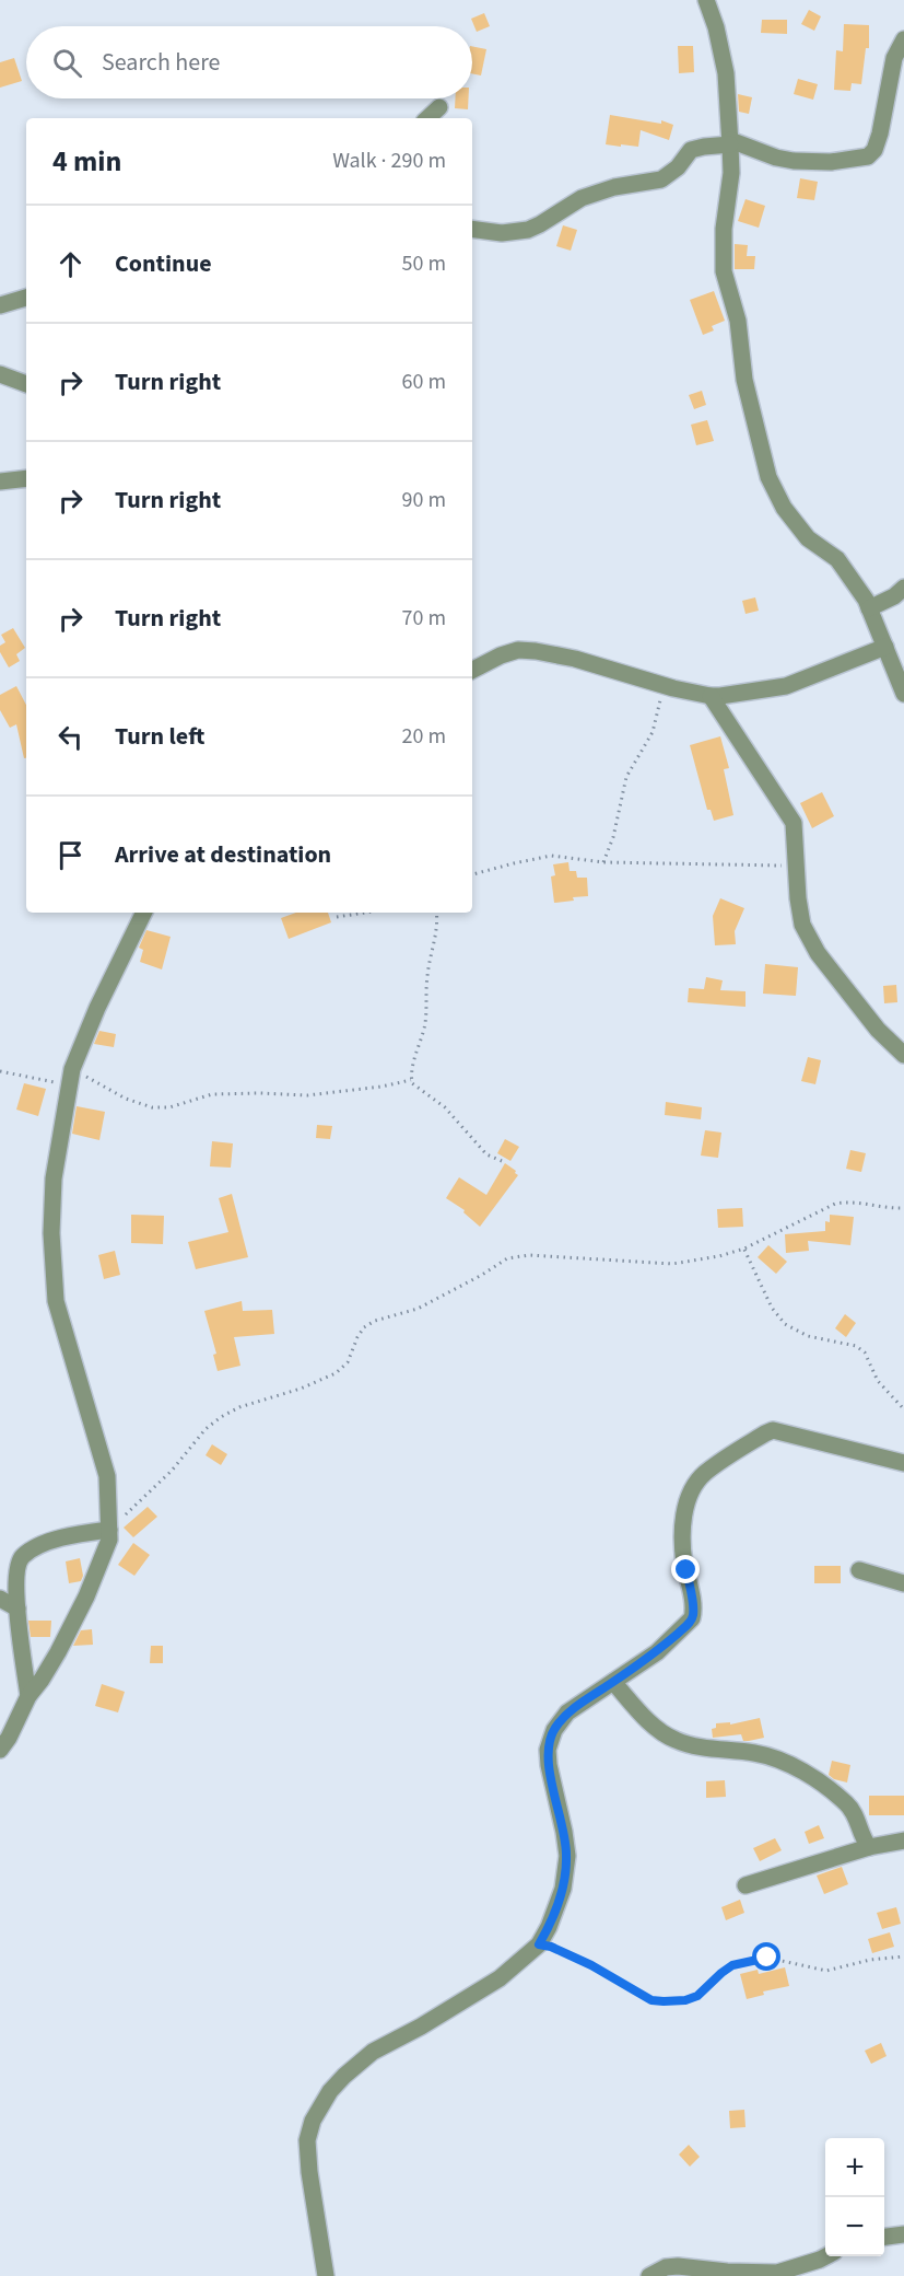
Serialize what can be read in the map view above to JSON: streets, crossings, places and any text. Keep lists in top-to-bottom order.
{
  "page": {
    "search": "Search here",
    "heading": ["4 min", "Walk · 290 m"],
    "list": [
      ["Continue", "50 m"],
      ["Turn right", "60 m"],
      ["Turn right", "90 m"],
      ["Turn right", "70 m"],
      ["Turn left", "20 m"],
      "Arrive at destination"
    ],
    "map_buttons": ["+", "−"]
  }
}
